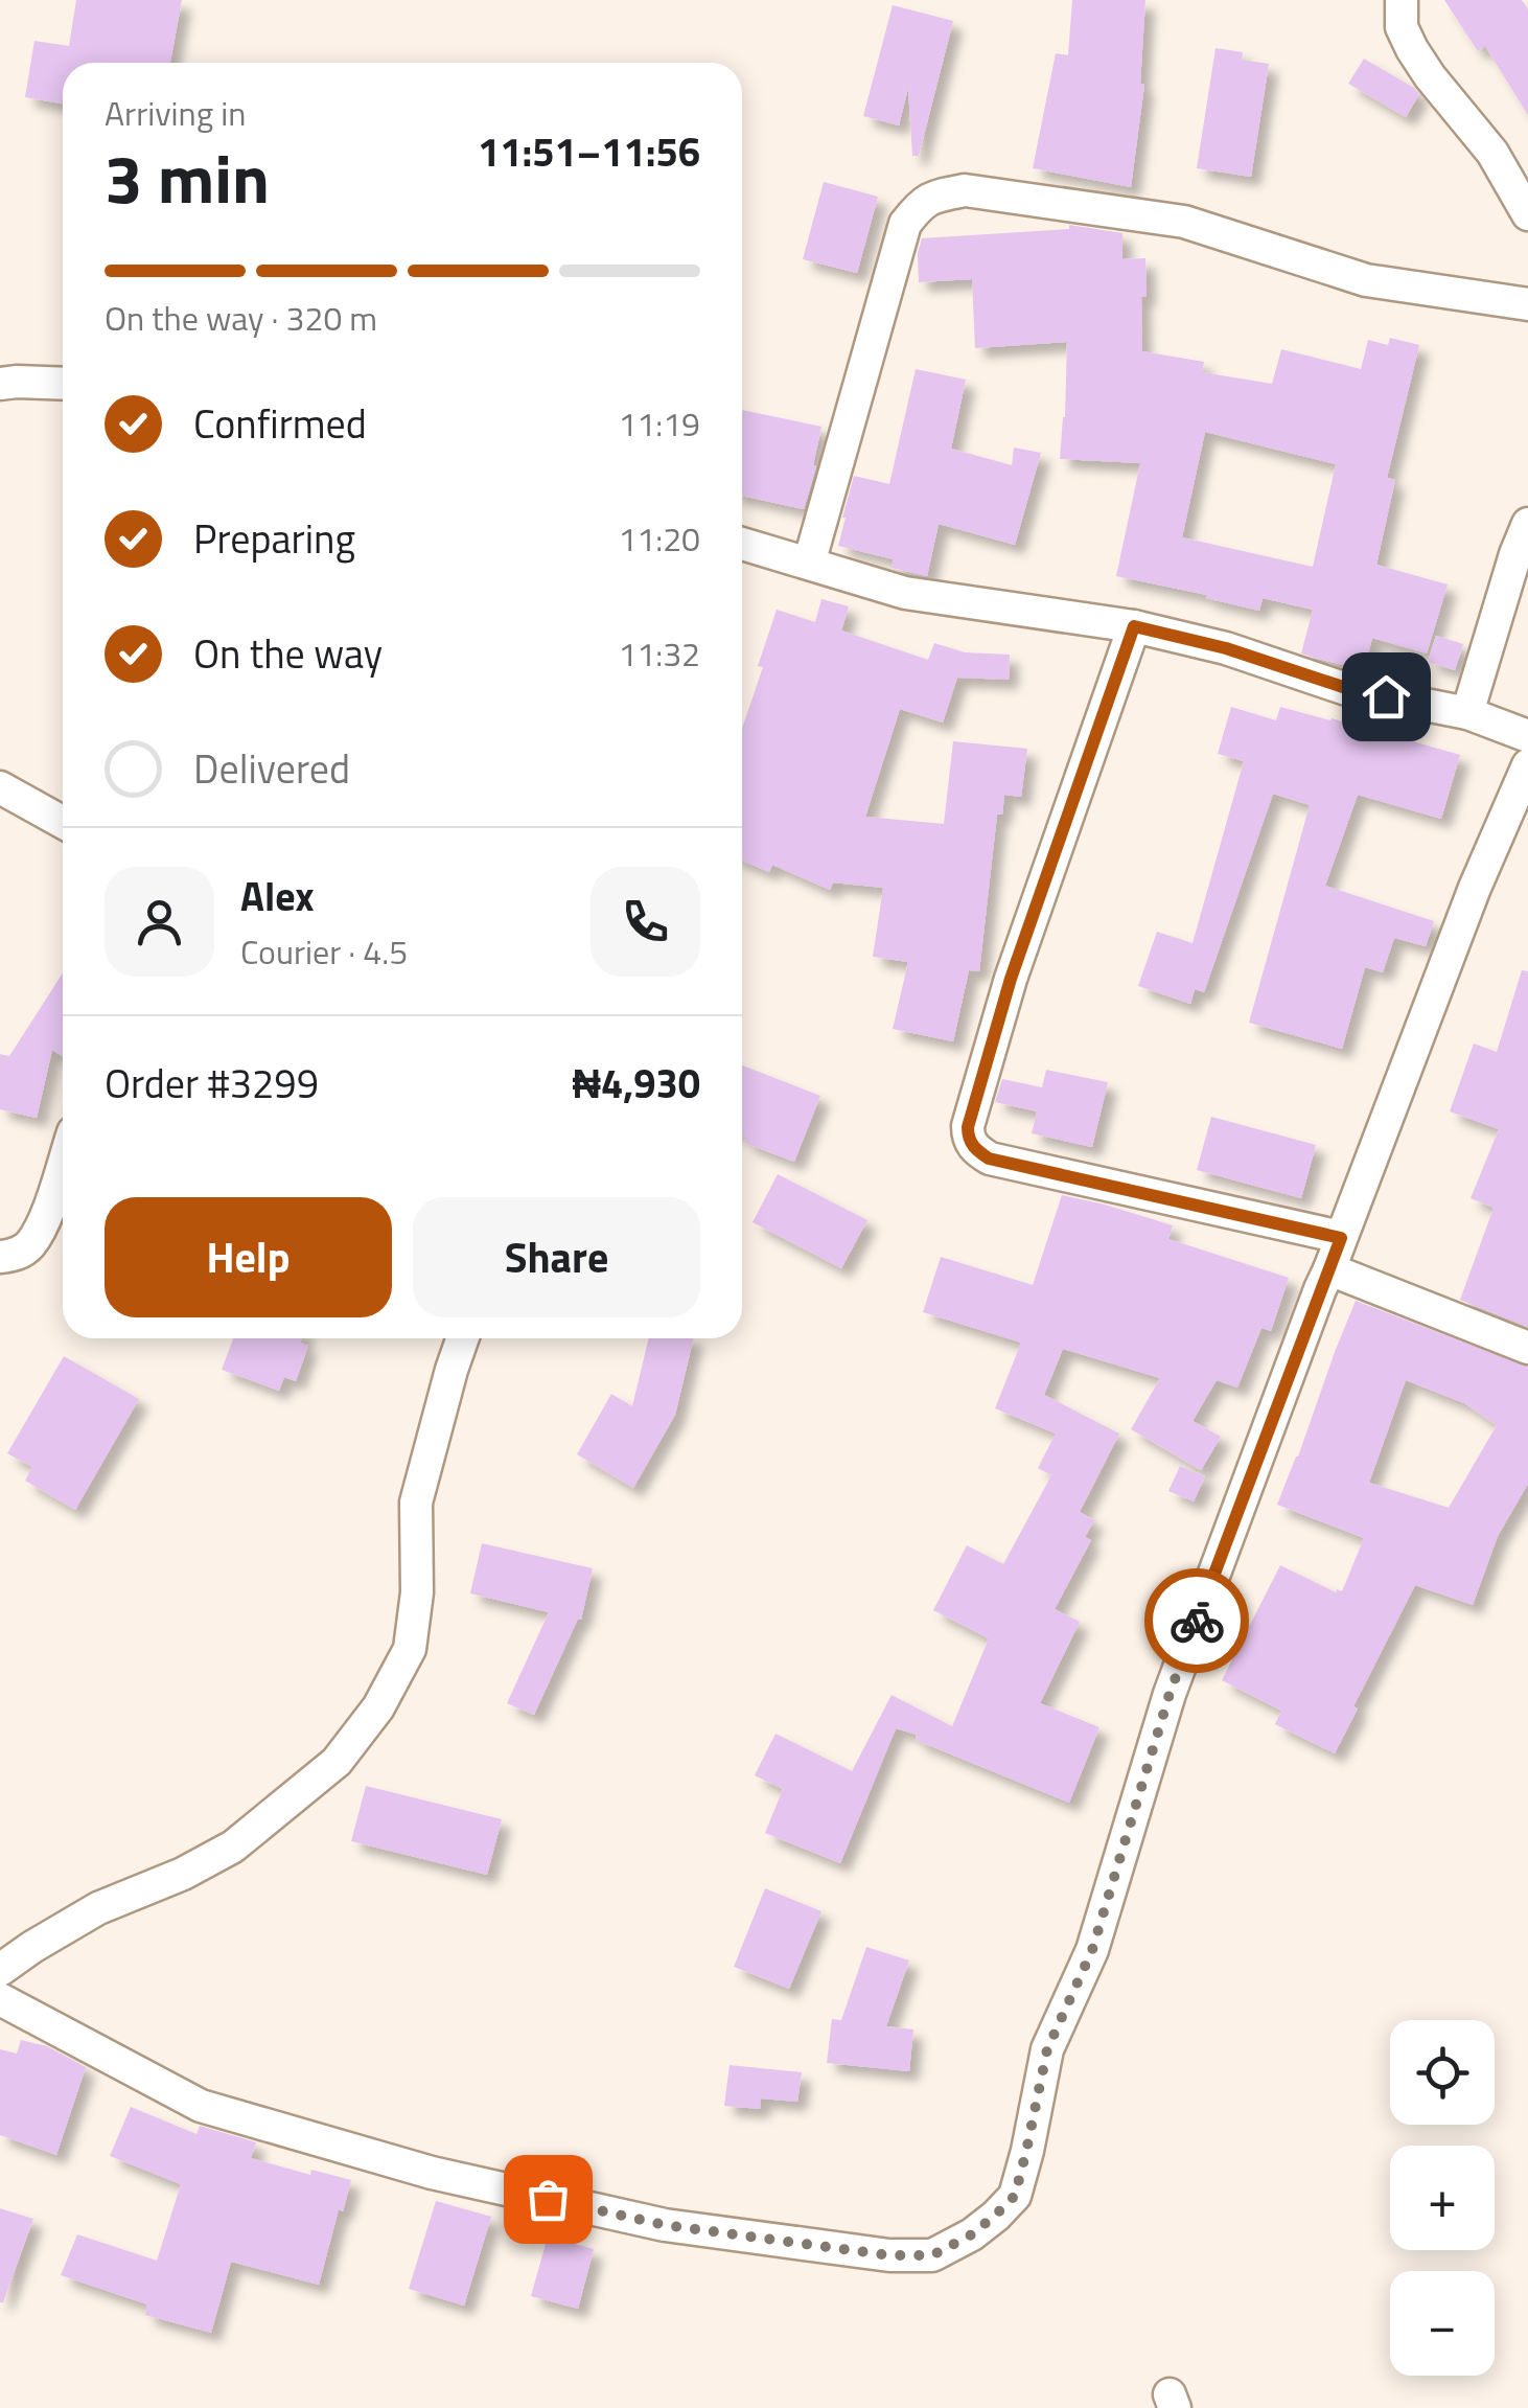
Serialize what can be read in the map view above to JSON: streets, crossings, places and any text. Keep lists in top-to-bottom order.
{
  "page": {
    "heading": ["3 min", "Arriving in", "11:51–11:56"],
    "panel": [
      "Alex",
      "Courier · 4.5",
      "Order #3299",
      "₦4,930"
    ],
    "bar": "On the way · 320 m",
    "list": [
      ["Confirmed", "11:19"],
      ["Preparing", "11:20"],
      ["On the way", "11:32"],
      "Delivered"
    ],
    "buttons": ["Help", "Share"],
    "map_buttons": ["+", "−"]
  }
}
